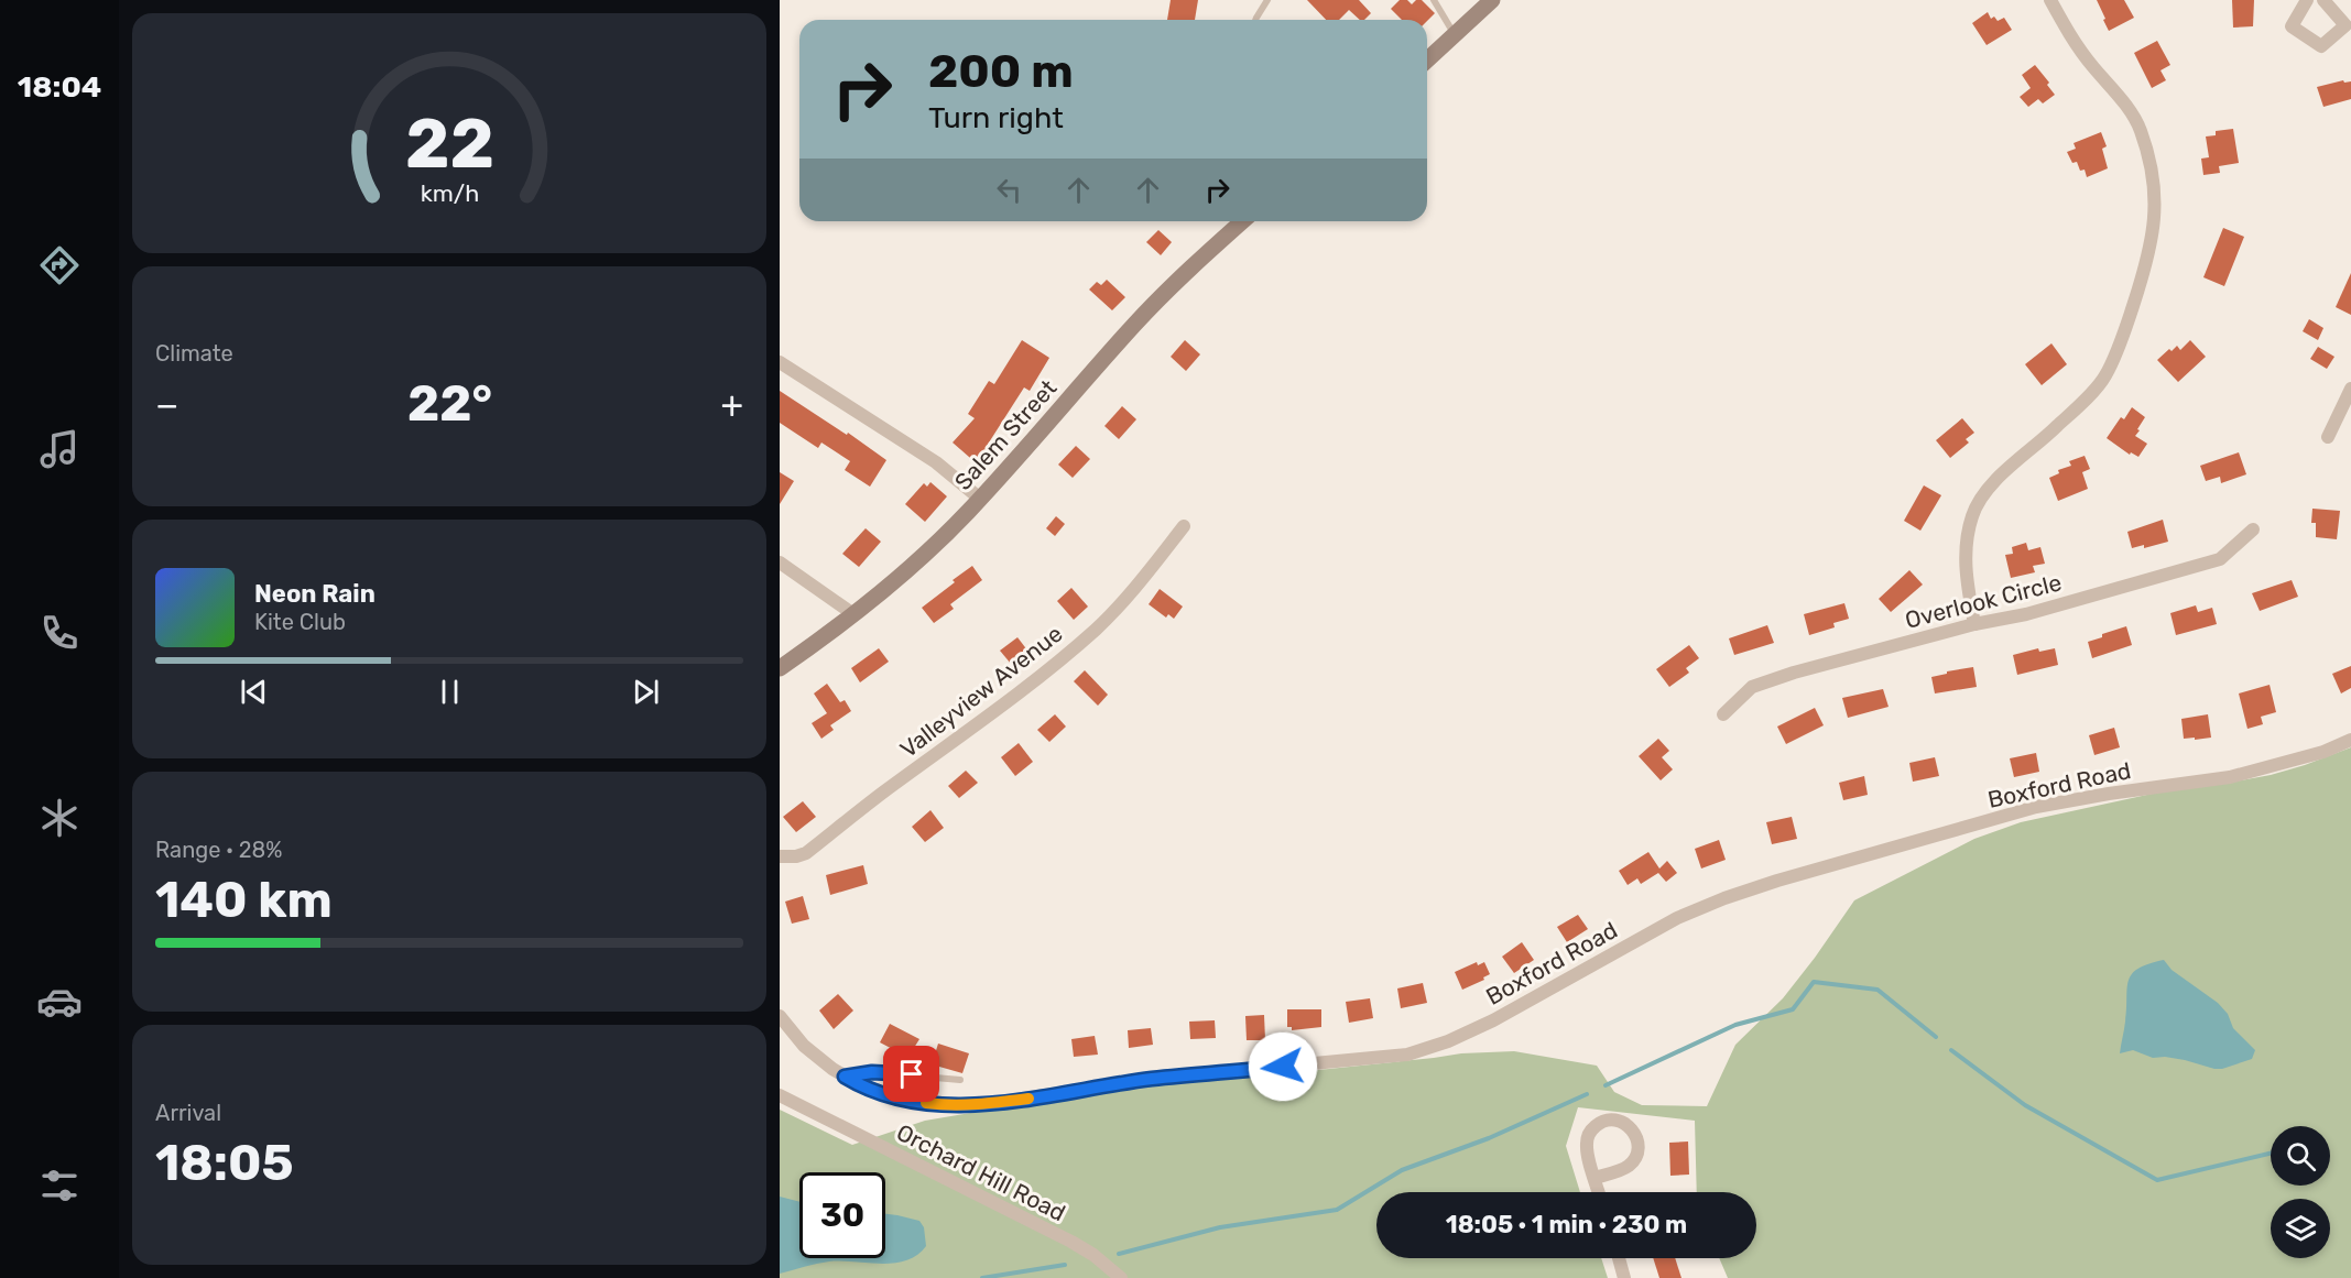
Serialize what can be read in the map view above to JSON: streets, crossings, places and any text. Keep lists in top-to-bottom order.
{
  "streets": {
    "main road": ["Salem Street"],
    "street": [
      "Overlook Circle",
      "Valleyview Avenue",
      "Boxford Road",
      "Orchard Hill Road"
    ]
  },
  "page": {
    "tabs": "18:04",
    "turn": ["200 m", "Turn right"],
    "tile": [
      "Climate",
      ["Range · 28%", "140 km"],
      ["Arrival", "18:05"]
    ],
    "heat": ["−", "22°", "+"],
    "song": ["Neon Rain", "Kite Club"],
    "limit": "30",
    "trip": "18:05 · 1 min · 230 m",
    "gauge": ["22", "km/h"]
  }
}
